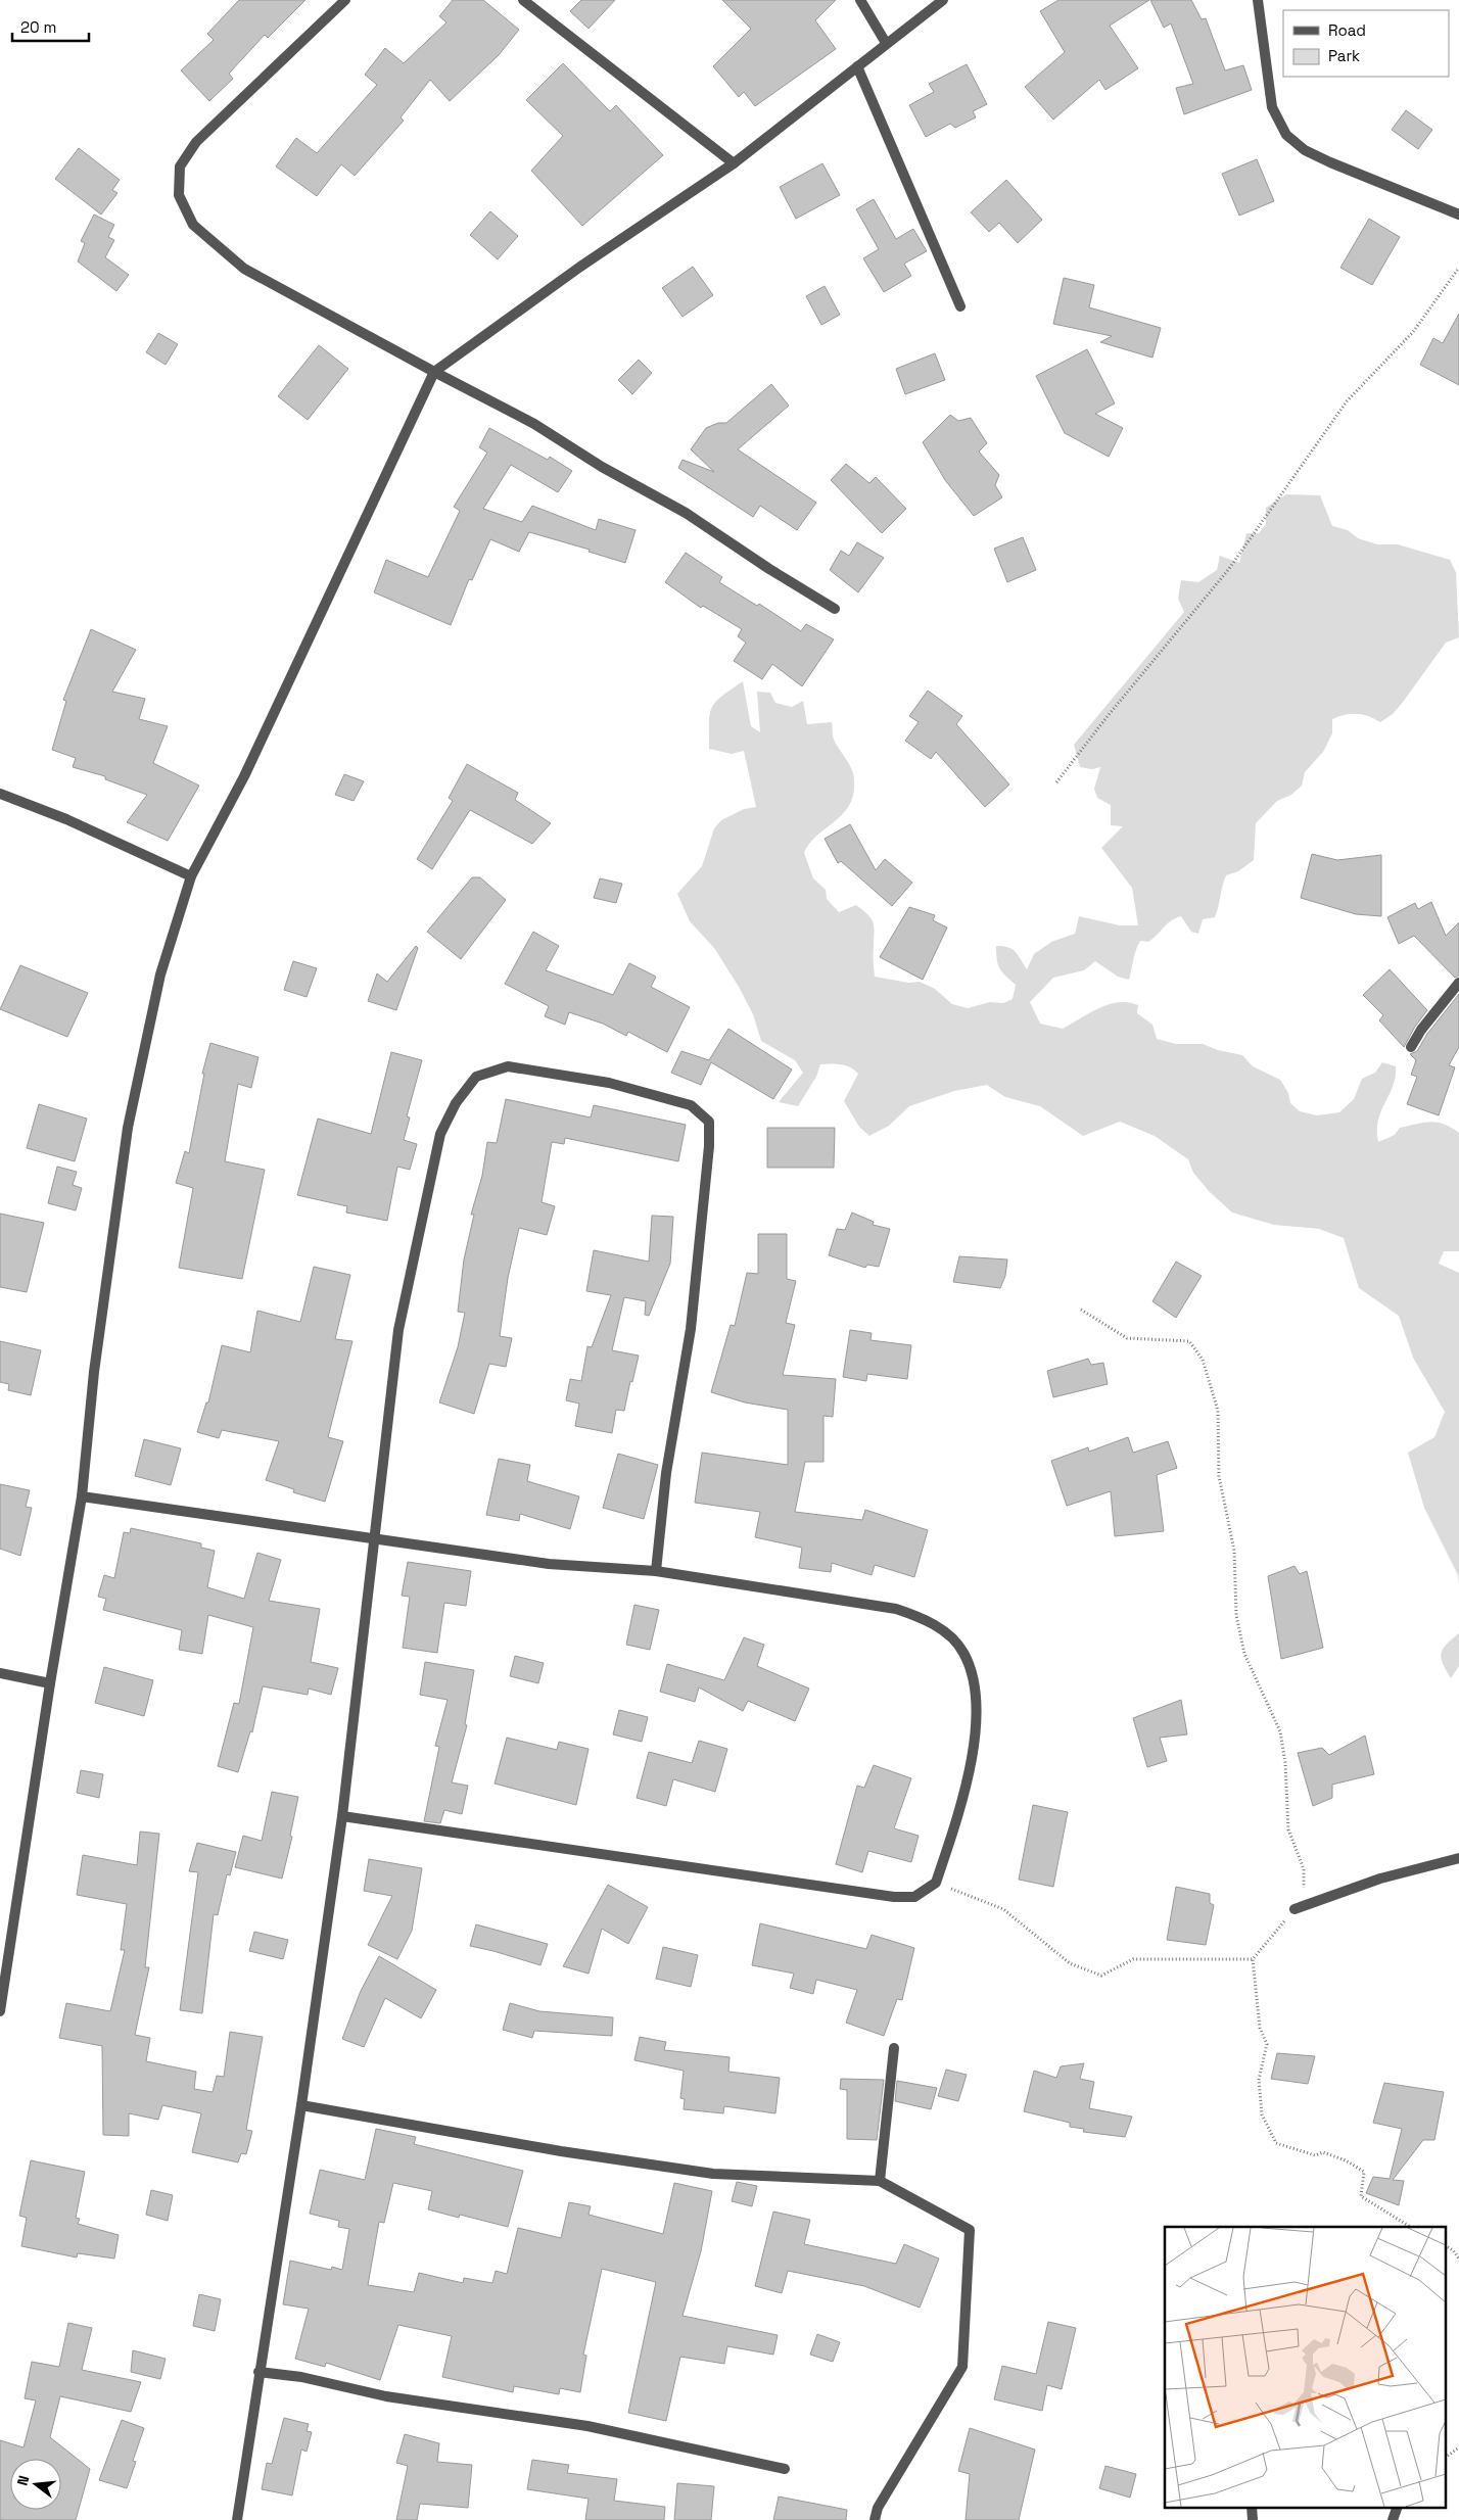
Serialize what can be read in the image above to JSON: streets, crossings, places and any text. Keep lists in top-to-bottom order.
{
  "legend": ["Road", "Park"],
  "scale_bar": "20 m",
  "north": "left"
}
